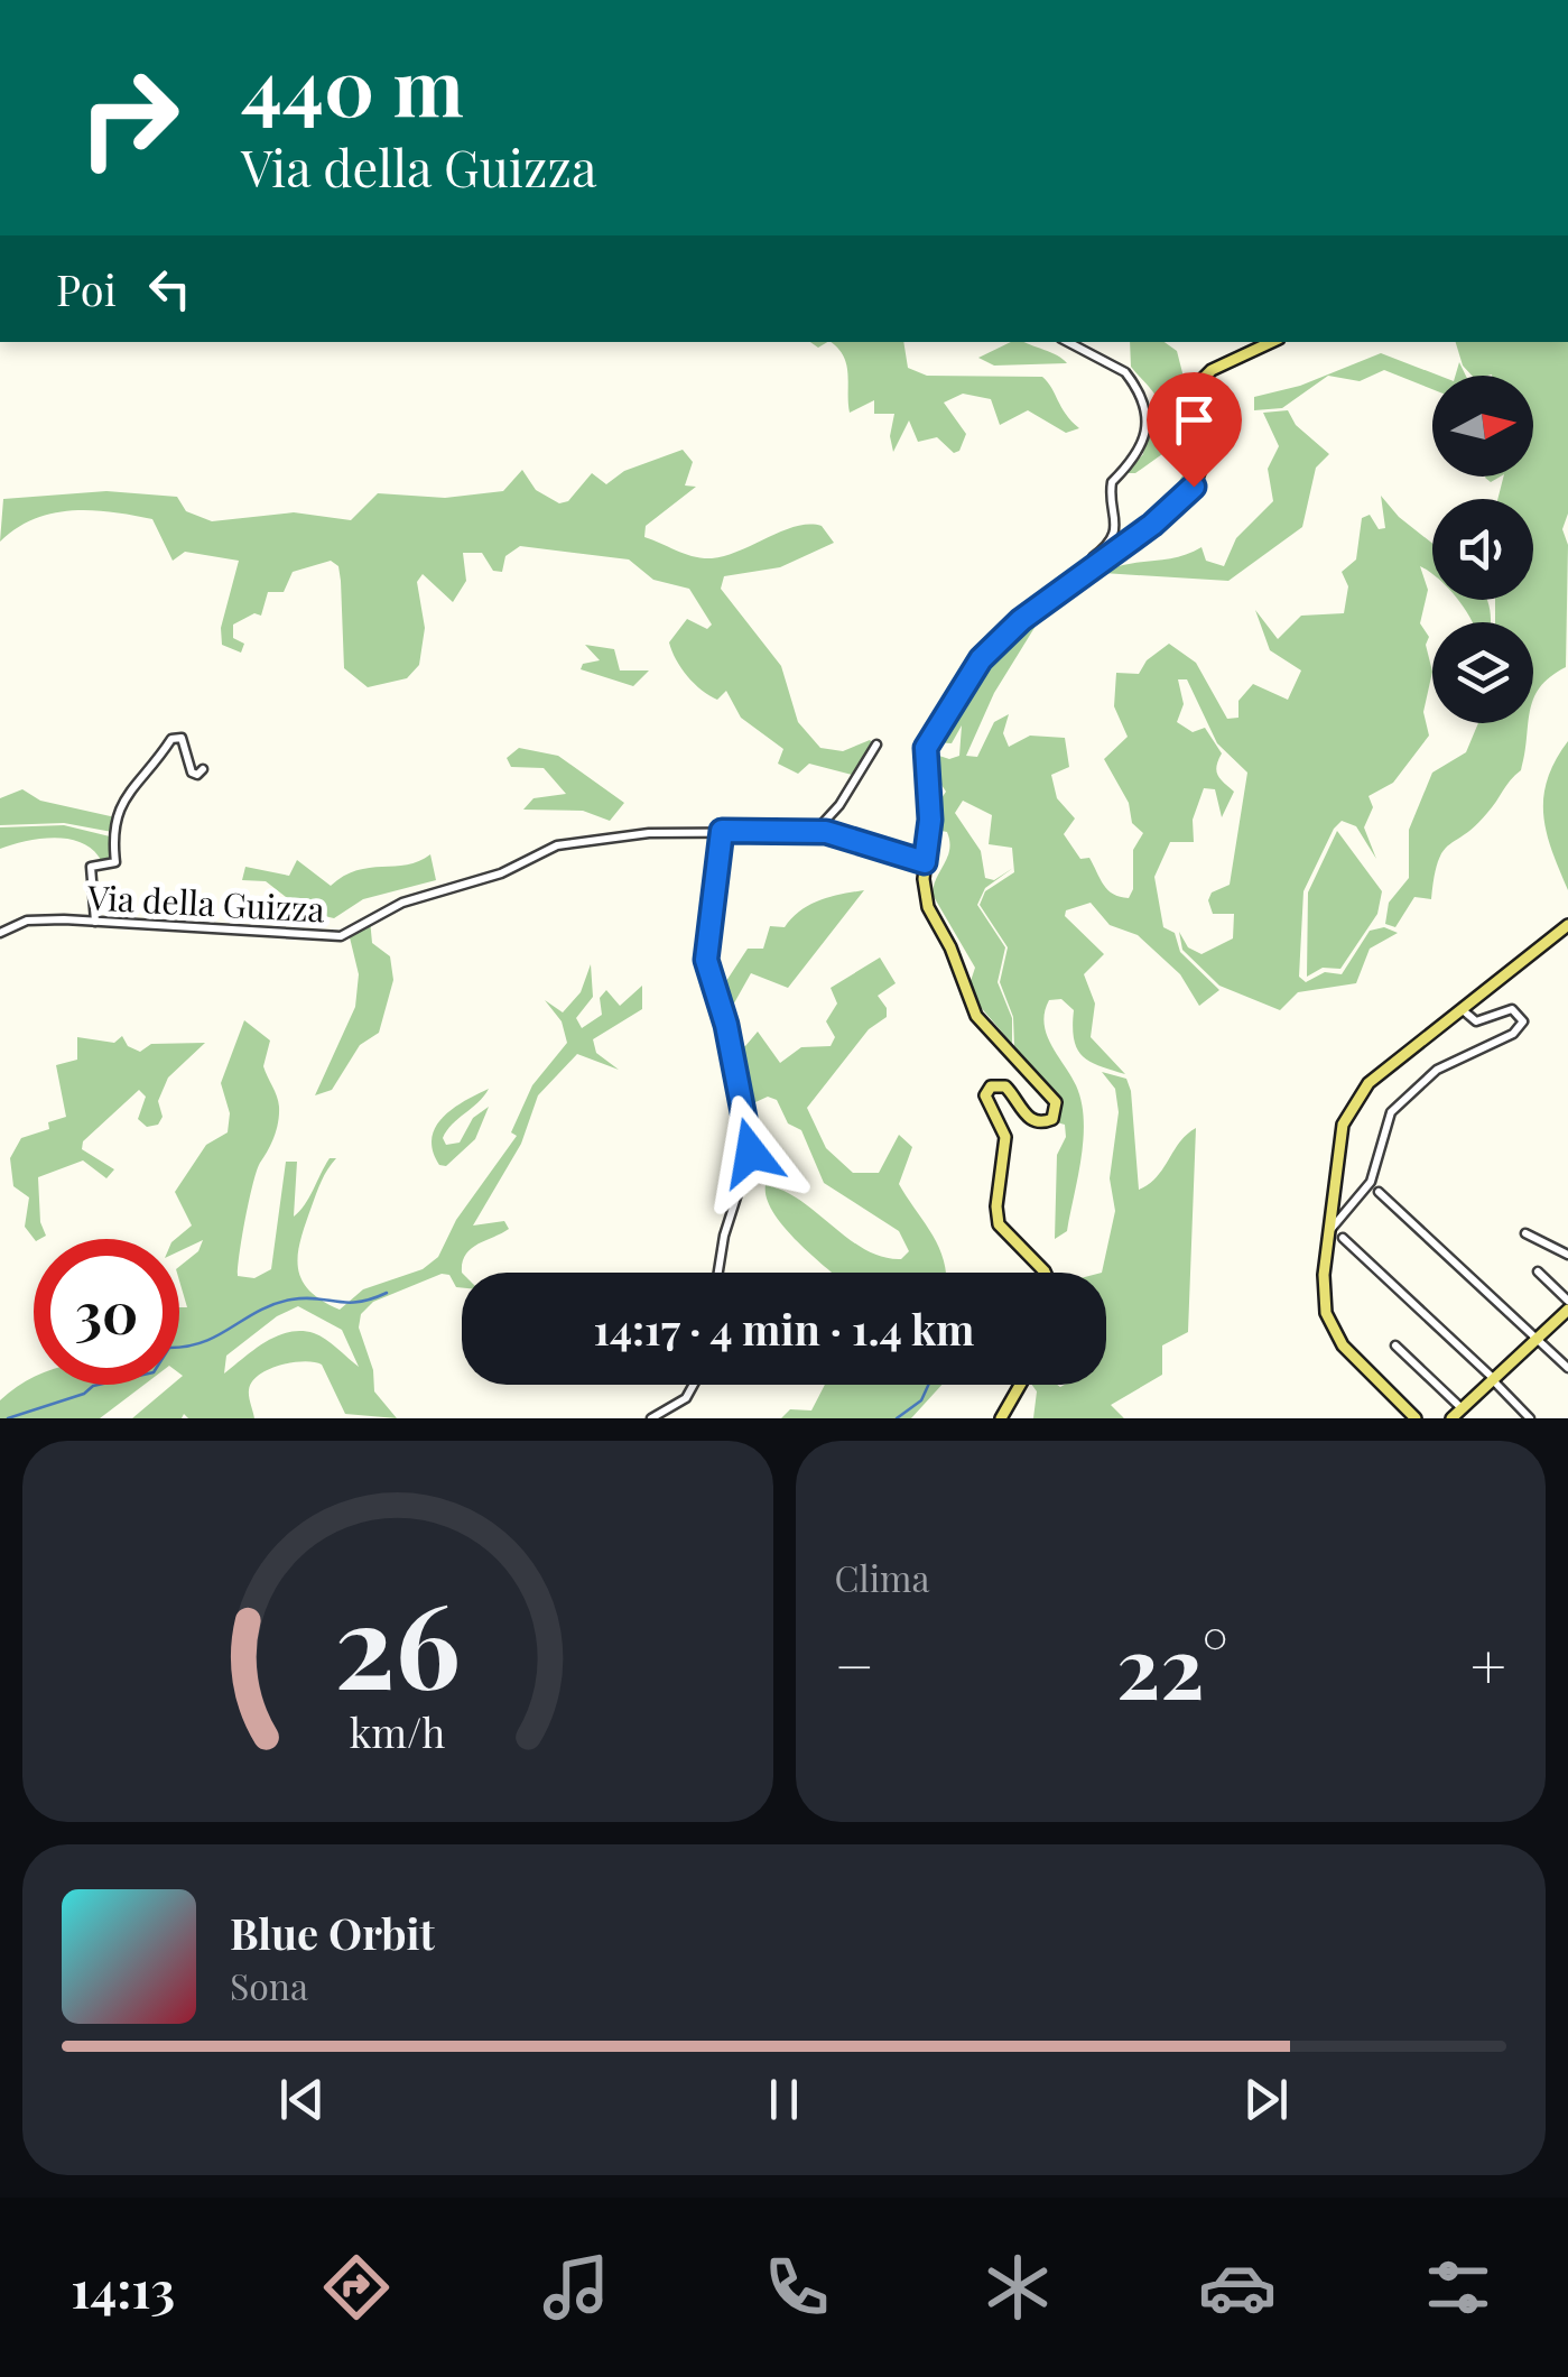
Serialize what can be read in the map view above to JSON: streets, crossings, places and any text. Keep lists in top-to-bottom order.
{
  "streets": {
    "street": ["Via della Guizza"]
  },
  "north": "right",
  "page": {
    "turn": ["440 m", "Via della Guizza"],
    "then": "Poi",
    "limit": "30",
    "trip": "14:17 · 4 min · 1.4 km",
    "tile": "Clima",
    "heat": ["−", "22°", "+"],
    "song": ["Blue Orbit", "Sona"],
    "tabs": "14:13",
    "gauge": ["26", "km/h"]
  }
}
